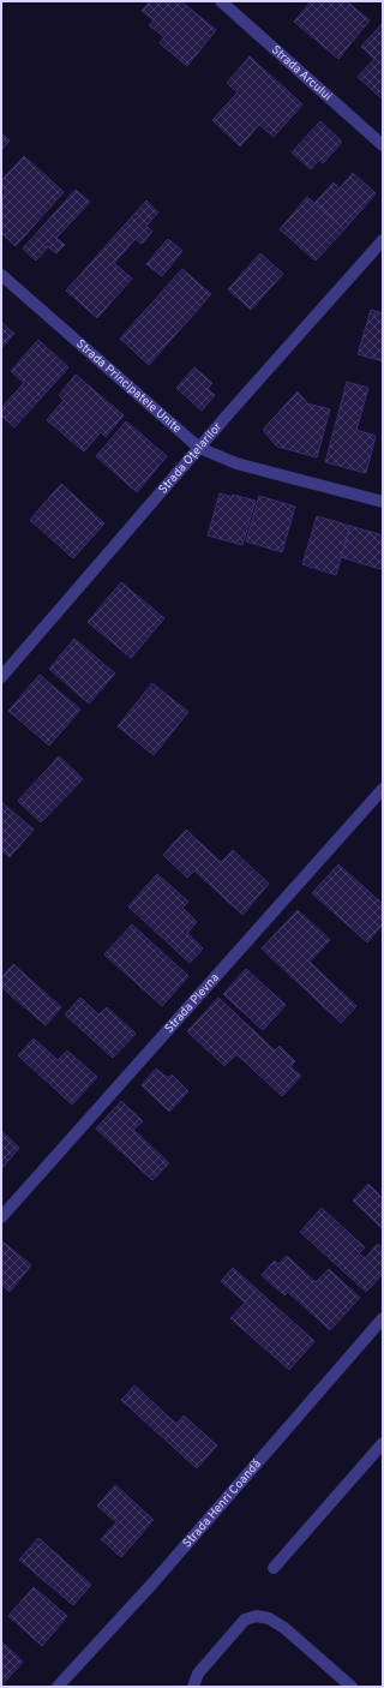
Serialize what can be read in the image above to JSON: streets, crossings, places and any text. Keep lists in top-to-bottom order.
{
  "streets": {
    "street": [
      "Strada Arcului",
      "Strada Principatele Unite",
      "Strada Oțelarilor",
      "Strada Plevna",
      "Strada Henri Coandă"
    ]
  },
  "crossings": [
    ["Strada Principatele Unite", "Strada Oțelarilor"]
  ]
}
